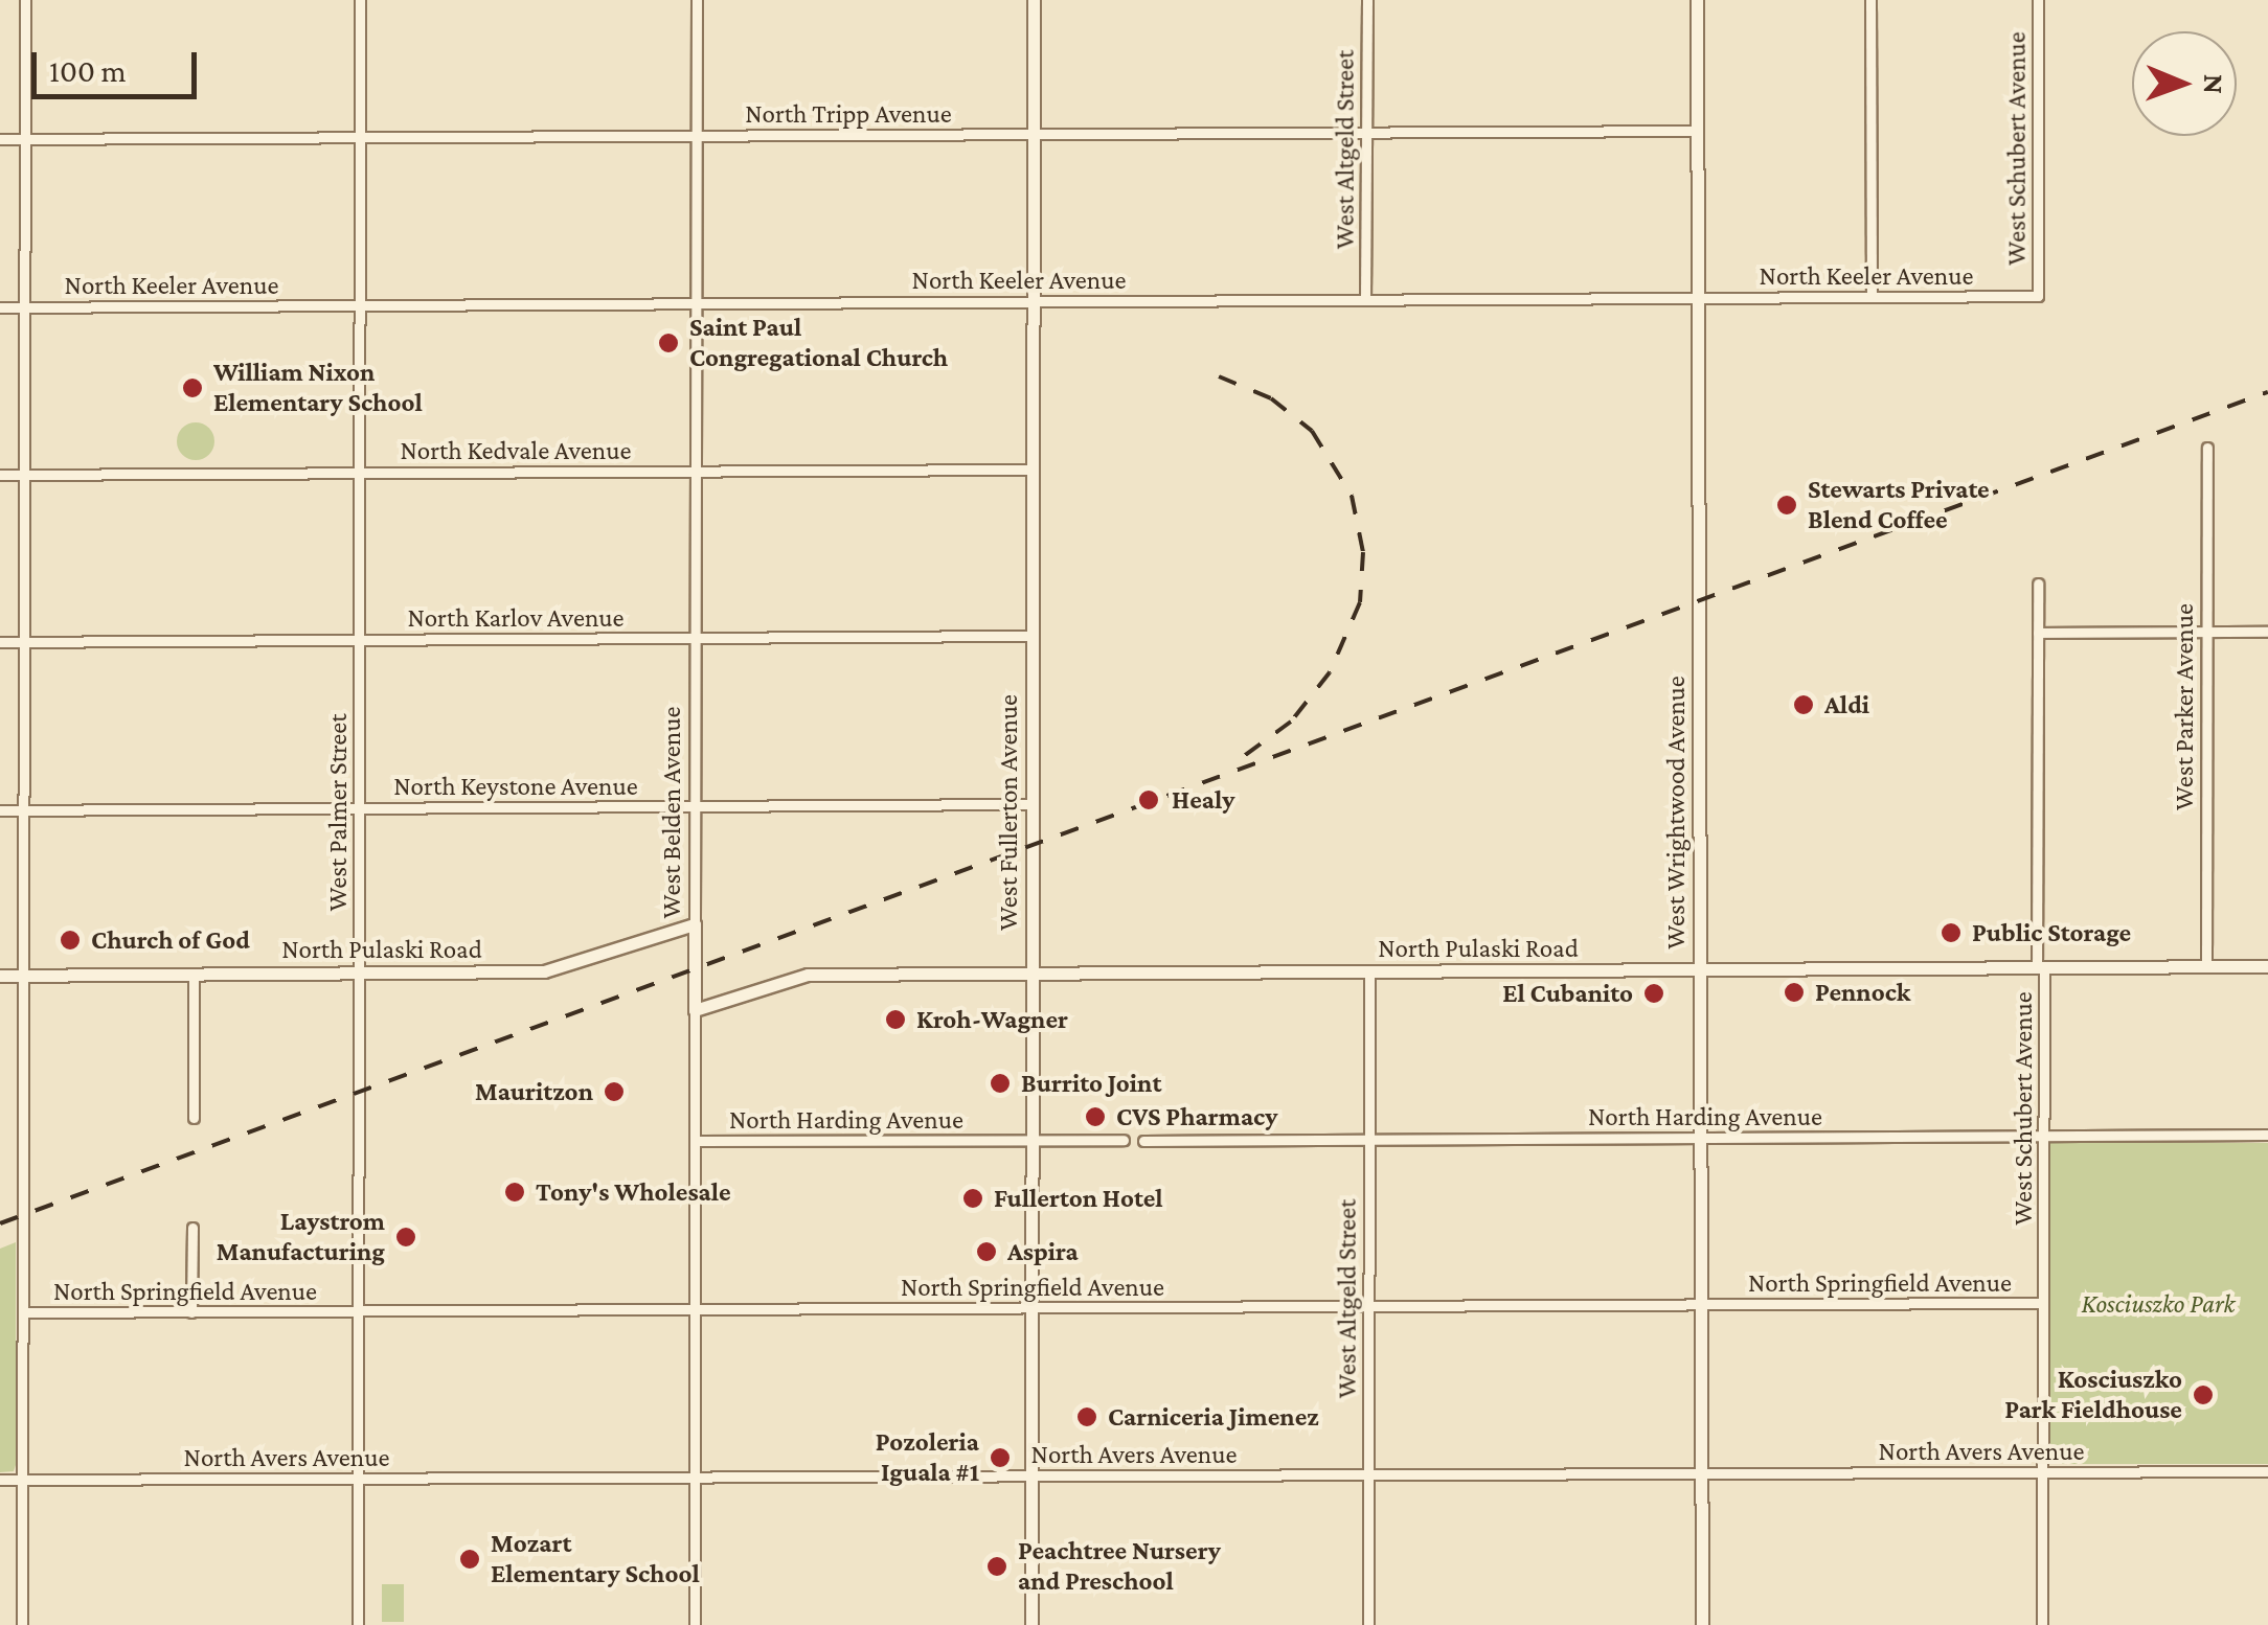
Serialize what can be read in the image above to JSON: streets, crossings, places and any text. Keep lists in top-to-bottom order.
{
  "streets": {
    "main road": [
      "West Belden Avenue",
      "West Fullerton Avenue",
      "West Wrightwood Avenue",
      "North Pulaski Road"
    ],
    "street": [
      "North Tripp Avenue",
      "West Schubert Avenue",
      "West Altgeld Street",
      "North Keeler Avenue",
      "North Kedvale Avenue",
      "North Karlov Avenue",
      "West Parker Avenue",
      "North Keystone Avenue",
      "West Palmer Street",
      "North Harding Avenue",
      "North Springfield Avenue",
      "North Avers Avenue"
    ]
  },
  "crossings": [
    ["North Tripp Avenue", "West Altgeld Street"],
    ["North Tripp Avenue", "West Palmer Street"],
    ["North Tripp Avenue", "West Belden Avenue"],
    ["North Tripp Avenue", "West Fullerton Avenue"],
    ["North Tripp Avenue", "West Wrightwood Avenue"],
    ["West Schubert Avenue", "North Keeler Avenue"],
    ["West Schubert Avenue", "North Pulaski Road"],
    ["West Schubert Avenue", "North Harding Avenue"],
    ["West Schubert Avenue", "North Springfield Avenue"],
    ["West Schubert Avenue", "North Avers Avenue"],
    ["West Altgeld Street", "North Keeler Avenue"],
    ["West Altgeld Street", "North Pulaski Road"],
    ["West Altgeld Street", "North Harding Avenue"],
    ["West Altgeld Street", "North Springfield Avenue"],
    ["West Altgeld Street", "North Avers Avenue"],
    ["North Keeler Avenue", "West Palmer Street"],
    ["North Keeler Avenue", "West Belden Avenue"],
    ["North Keeler Avenue", "West Fullerton Avenue"],
    ["North Keeler Avenue", "West Wrightwood Avenue"],
    ["North Kedvale Avenue", "West Palmer Street"],
    ["North Kedvale Avenue", "West Belden Avenue"],
    ["North Kedvale Avenue", "West Fullerton Avenue"],
    ["North Karlov Avenue", "West Palmer Street"],
    ["North Karlov Avenue", "West Belden Avenue"],
    ["North Karlov Avenue", "West Fullerton Avenue"],
    ["West Parker Avenue", "North Pulaski Road"],
    ["North Keystone Avenue", "West Palmer Street"],
    ["North Keystone Avenue", "West Belden Avenue"],
    ["North Keystone Avenue", "West Fullerton Avenue"],
    ["West Palmer Street", "North Pulaski Road"],
    ["West Palmer Street", "North Springfield Avenue"],
    ["West Palmer Street", "North Avers Avenue"],
    ["West Belden Avenue", "North Pulaski Road"],
    ["West Belden Avenue", "North Harding Avenue"],
    ["West Belden Avenue", "North Springfield Avenue"],
    ["West Belden Avenue", "North Avers Avenue"],
    ["West Fullerton Avenue", "North Pulaski Road"],
    ["West Fullerton Avenue", "North Harding Avenue"],
    ["West Fullerton Avenue", "North Springfield Avenue"],
    ["West Fullerton Avenue", "North Avers Avenue"],
    ["West Wrightwood Avenue", "North Pulaski Road"],
    ["West Wrightwood Avenue", "North Harding Avenue"],
    ["West Wrightwood Avenue", "North Springfield Avenue"],
    ["West Wrightwood Avenue", "North Avers Avenue"]
  ],
  "parks": ["Kosciuszko Park"],
  "places": [
    "Saint Paul Congregational Church",
    "William Nixon Elementary School",
    "Stewarts Private Blend Coffee",
    "Aldi",
    "Healy",
    "Public Storage",
    "Church of God",
    "Pennock",
    "El Cubanito",
    "Kroh-Wagner",
    "Burrito Joint",
    "Mauritzon",
    "CVS Pharmacy",
    "Tony's Wholesale",
    "Fullerton Hotel",
    "Laystrom Manufacturing",
    "Aspira",
    "Kosciuszko Park Fieldhouse",
    "Carniceria Jimenez",
    "Pozoleria Iguala #1",
    "Mozart Elementary School",
    "Peachtree Nursery and Preschool"
  ],
  "scale_bar": "100 m",
  "north": "right"
}
